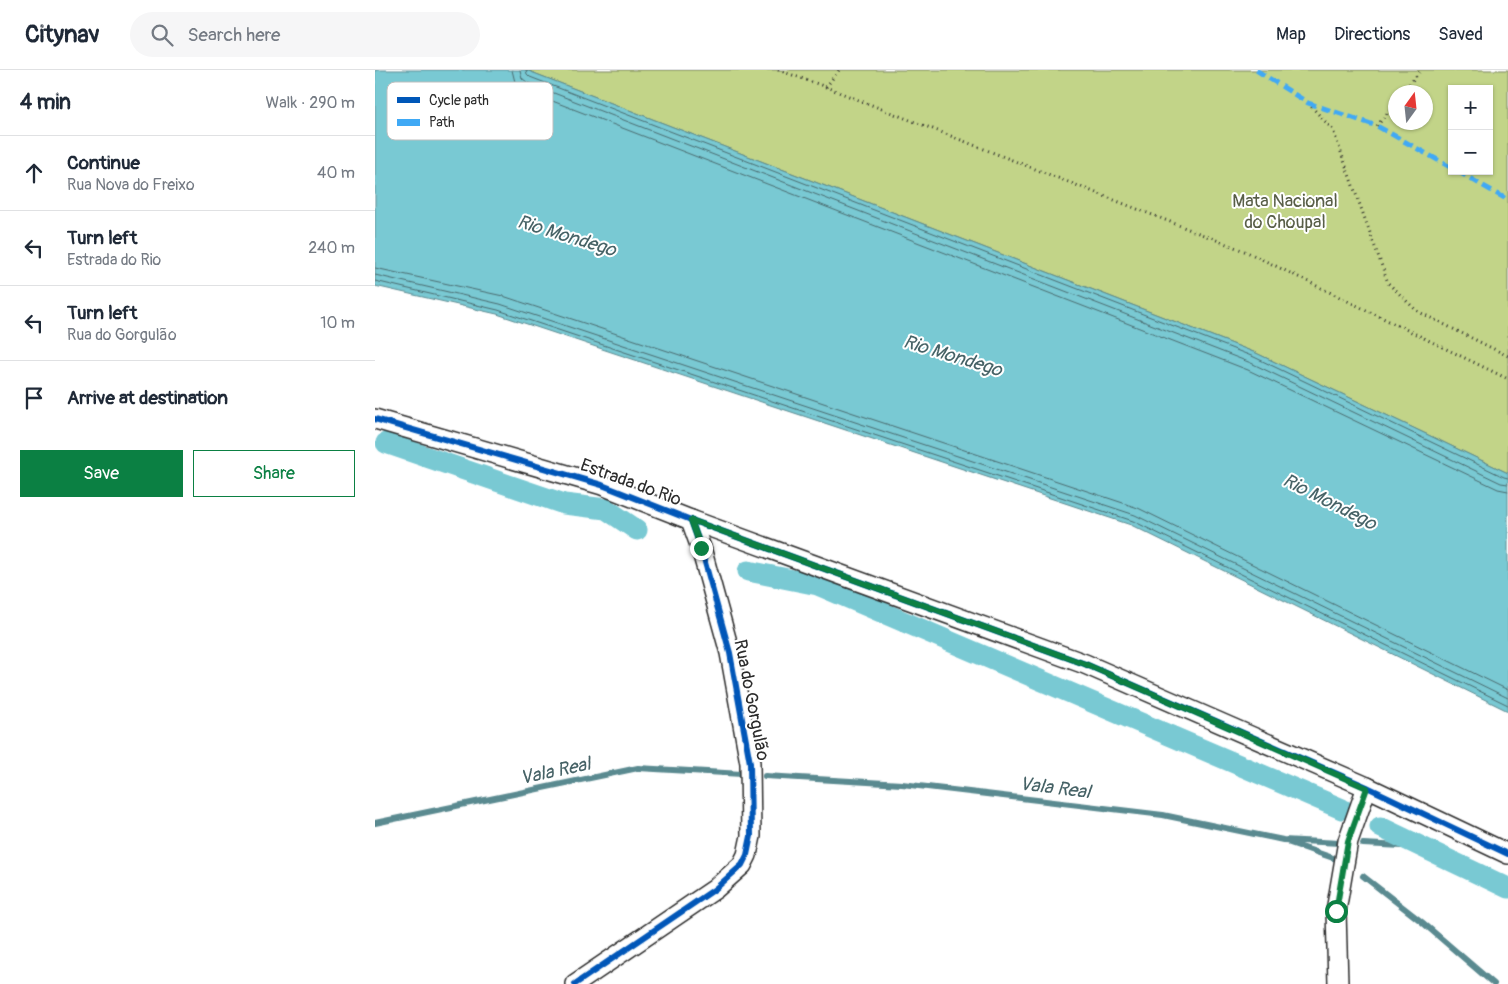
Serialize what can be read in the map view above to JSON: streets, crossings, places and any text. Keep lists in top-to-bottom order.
{
  "streets": {
    "street": ["Estrada do Rio", "Rua do Gorgulão"]
  },
  "crossings": [
    ["Estrada do Rio", "Rua do Gorgulão"]
  ],
  "water": ["Rio Mondego", "Vala Real"],
  "parks": ["Mata Nacional do Choupal"],
  "legend": ["Cycle path", "Path"],
  "north": "top",
  "page": {
    "header": "Citynav",
    "search": "Search here",
    "nav": ["Map", "Directions", "Saved"],
    "heading": ["4 min", "Walk · 290 m"],
    "map_buttons": ["+", "−"],
    "list": [
      ["Continue", "Rua Nova do Freixo", "40 m"],
      ["Turn left", "Estrada do Rio", "240 m"],
      ["Turn left", "Rua do Gorgulão", "10 m"],
      "Arrive at destination"
    ],
    "buttons": ["Save", "Share"]
  }
}
